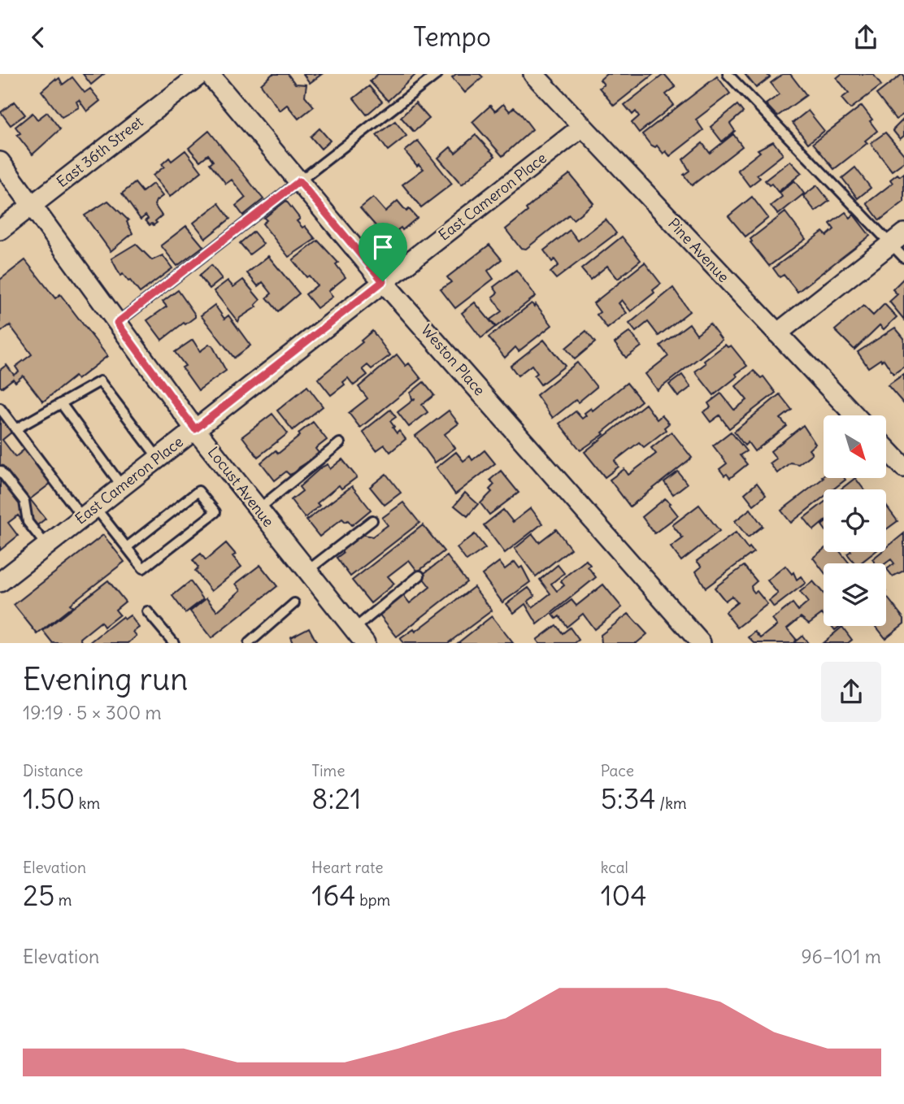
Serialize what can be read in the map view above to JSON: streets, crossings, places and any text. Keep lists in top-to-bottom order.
{
  "streets": {
    "street": [
      "East 36th Street",
      "East Cameron Place",
      "Pine Avenue",
      "Weston Place",
      "Locust Avenue"
    ]
  },
  "crossings": [
    ["East 36th Street", "Locust Avenue"],
    ["East Cameron Place", "Pine Avenue"],
    ["East Cameron Place", "Weston Place"],
    ["East Cameron Place", "Locust Avenue"]
  ],
  "north": "bottom right",
  "page": {
    "header": "Tempo",
    "heading": ["Evening run", "19:19 · 5 × 300 m"],
    "stats": [
      ["Distance", "1.50 km"],
      ["Time", "8:21"],
      ["Pace", "5:34 /km"],
      ["Elevation", "25 m"],
      ["Heart rate", "164 bpm"],
      ["kcal", "104"]
    ],
    "chart": ["Elevation", "96–101 m"]
  }
}
